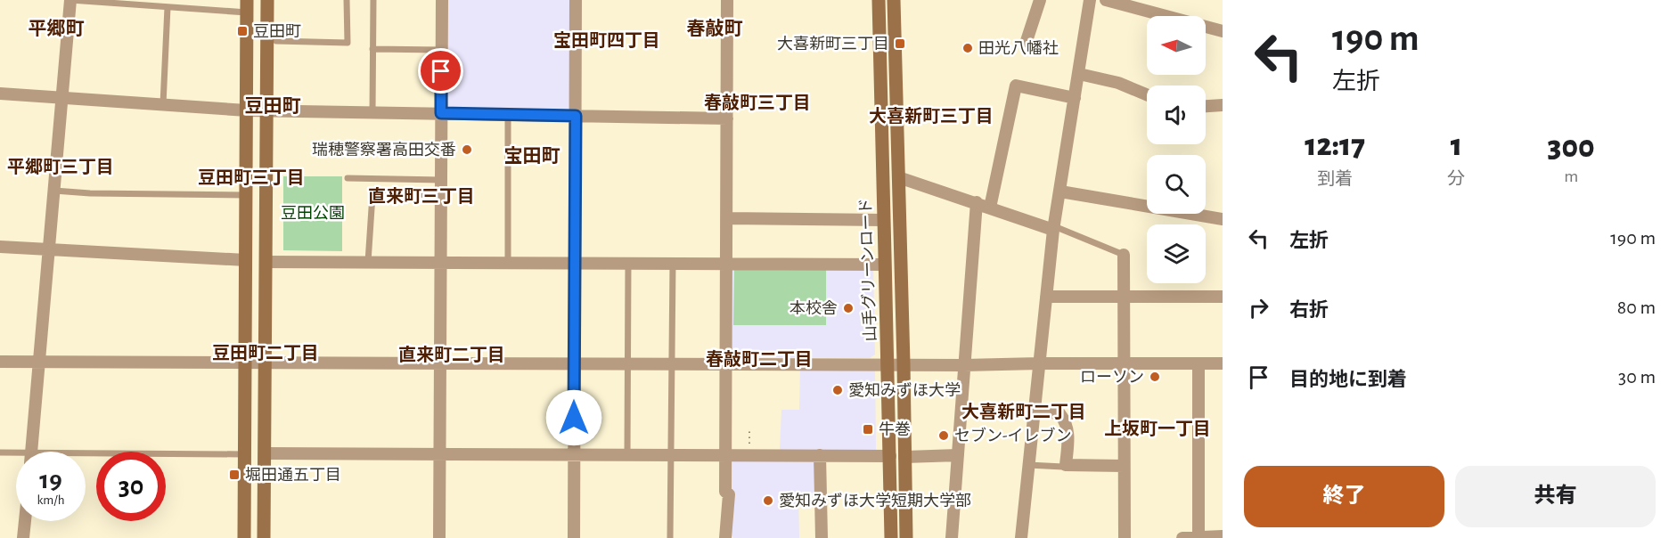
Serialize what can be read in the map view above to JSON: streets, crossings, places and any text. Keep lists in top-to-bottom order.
{
  "streets": {
    "street": ["山手グリーンロード"]
  },
  "districts": [
    "平郷町",
    "春敲町",
    "宝田町四丁目",
    "春敲町三丁目",
    "豆田町",
    "大喜新町三丁目",
    "宝田町",
    "平郷町三丁目",
    "豆田町三丁目",
    "直来町三丁目",
    "豆田町二丁目",
    "直来町二丁目",
    "春敲町二丁目",
    "大喜新町二丁目",
    "上坂町一丁目"
  ],
  "parks": ["豆田公園"],
  "places": {
    "transit": [
      "豆田町",
      "大喜新町三丁目",
      "牛巻",
      "堀田通五丁目"
    ],
    "other": [
      "田光八幡社",
      "瑞穂警察署高田交番",
      "本校舎",
      "ローソン",
      "愛知みずほ大学",
      "セブン-イレブン",
      "愛知みずほ大学短期大学部"
    ]
  },
  "north": "left",
  "page": {
    "turn": ["190 m", "左折"],
    "eta": [
      "12:17",
      "到着",
      "1",
      "分",
      "300",
      "m"
    ],
    "list": [
      {
        "name": "左折",
        "value": "190 m"
      },
      {
        "name": "右折",
        "value": "80 m"
      },
      {
        "name": "目的地に到着",
        "value": "30 m"
      }
    ],
    "speed": "19 km/h",
    "limit": "30",
    "buttons": ["終了", "共有"]
  }
}
